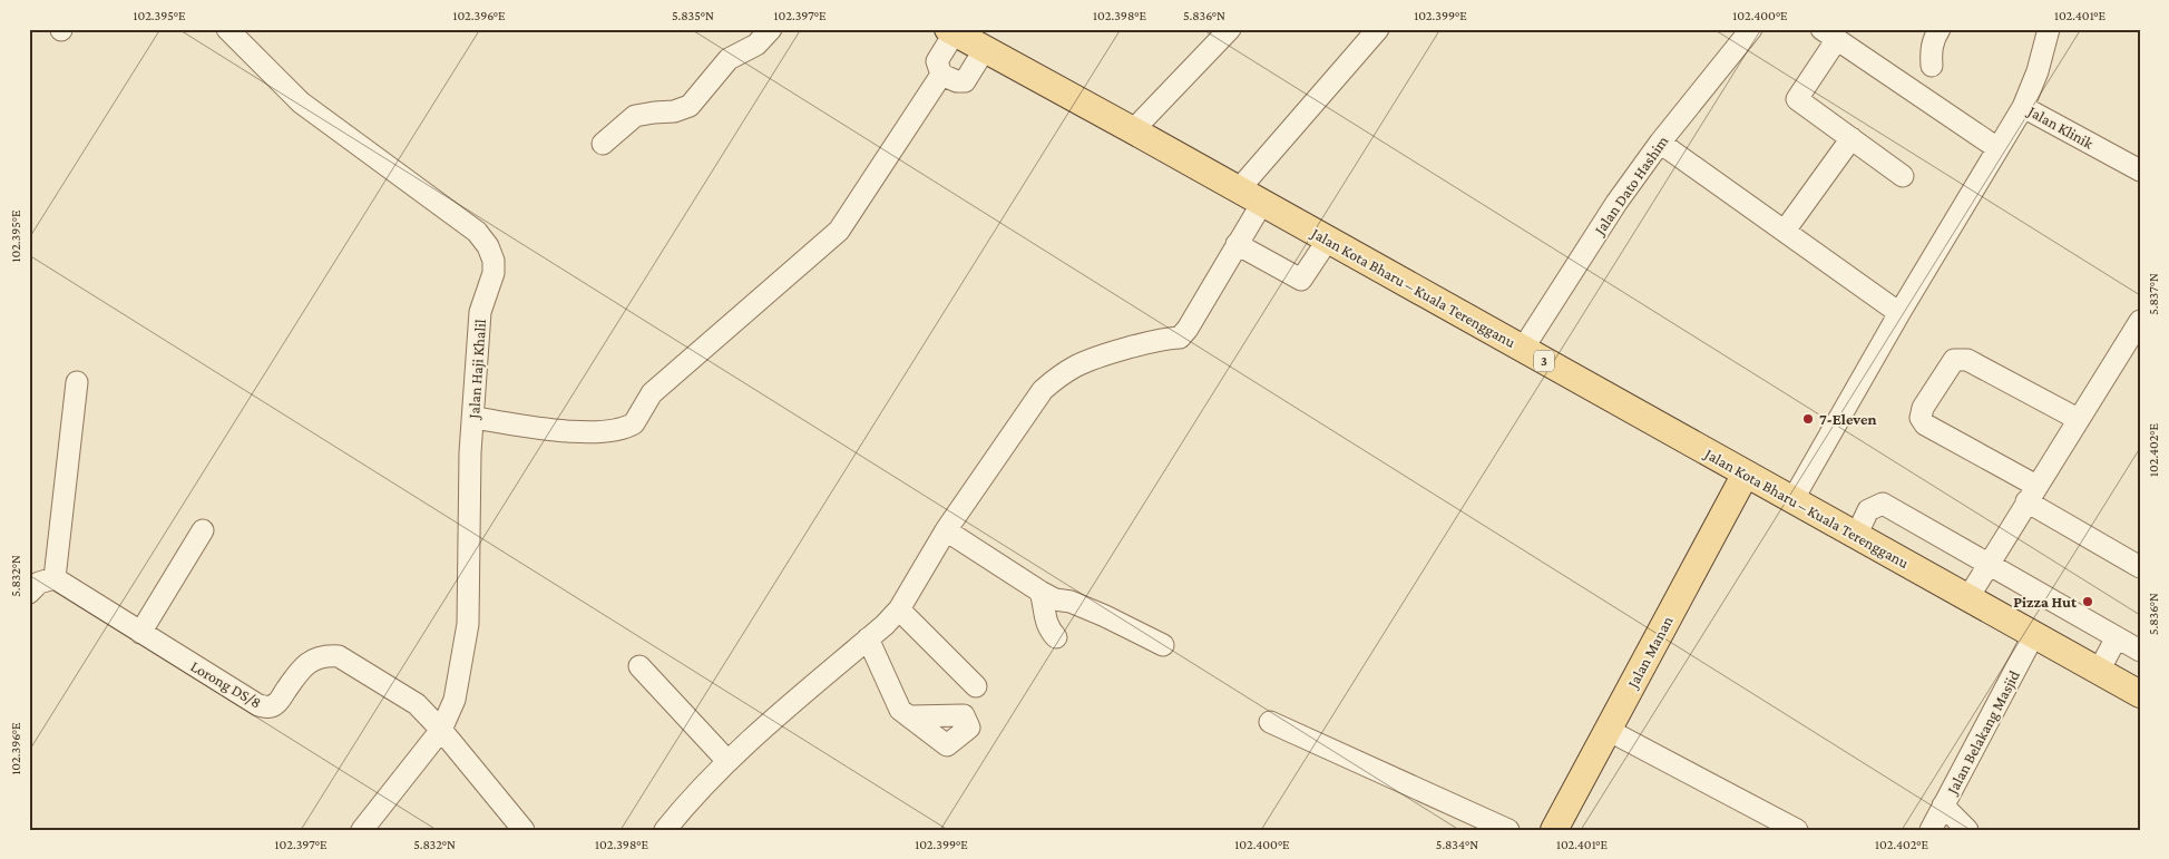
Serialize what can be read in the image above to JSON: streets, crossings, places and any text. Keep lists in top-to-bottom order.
{
  "streets": {
    "main road": ["Jalan Kota Bharu – Kuala Terengganu", "3", "Jalan Manan"],
    "street": [
      "Jalan Klinik",
      "Jalan Dato Hashim",
      "Jalan Haji Khalil",
      "Lorong DS/8",
      "Jalan Belakang Masjid"
    ]
  },
  "crossings": [
    ["Jalan Dato Hashim", "Jalan Kota Bharu – Kuala Terengganu"],
    ["Jalan Kota Bharu – Kuala Terengganu", "Jalan Manan"],
    ["Jalan Kota Bharu – Kuala Terengganu", "Jalan Belakang Masjid"],
    ["Jalan Haji Khalil", "Lorong DS/8"]
  ],
  "places": ["7-Eleven", "Pizza Hut"],
  "coordinates": [
    "102.395°E",
    "102.396°E",
    "5.835°N",
    "102.397°E",
    "102.398°E",
    "5.836°N",
    "102.399°E",
    "102.400°E",
    "102.401°E",
    "5.837°N",
    "102.402°E",
    "5.832°N",
    "5.834°N"
  ]
}
